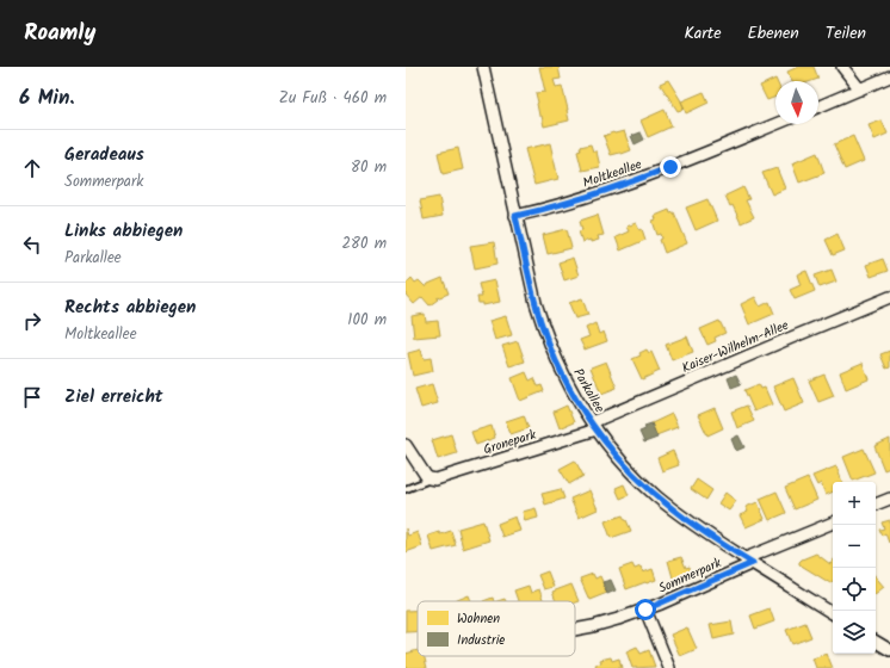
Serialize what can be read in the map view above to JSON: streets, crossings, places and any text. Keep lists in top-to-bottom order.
{
  "streets": {
    "street": [
      "Moltkeallee",
      "Kaiser-Wilhelm-Allee",
      "Parkallee",
      "Gronepark",
      "Sommerpark"
    ]
  },
  "crossings": [
    ["Moltkeallee", "Parkallee"],
    ["Kaiser-Wilhelm-Allee", "Parkallee"],
    ["Kaiser-Wilhelm-Allee", "Gronepark"],
    ["Parkallee", "Gronepark"],
    ["Parkallee", "Sommerpark"]
  ],
  "legend": ["Wohnen", "Industrie"],
  "north": "bottom",
  "page": {
    "header": "Roamly",
    "nav": ["Karte", "Ebenen", "Teilen"],
    "heading": ["6 Min.", "Zu Fuß · 460 m"],
    "list": [
      ["Geradeaus", "Sommerpark", "80 m"],
      ["Links abbiegen", "Parkallee", "280 m"],
      ["Rechts abbiegen", "Moltkeallee", "100 m"],
      "Ziel erreicht"
    ],
    "map_buttons": ["+", "−"]
  }
}
